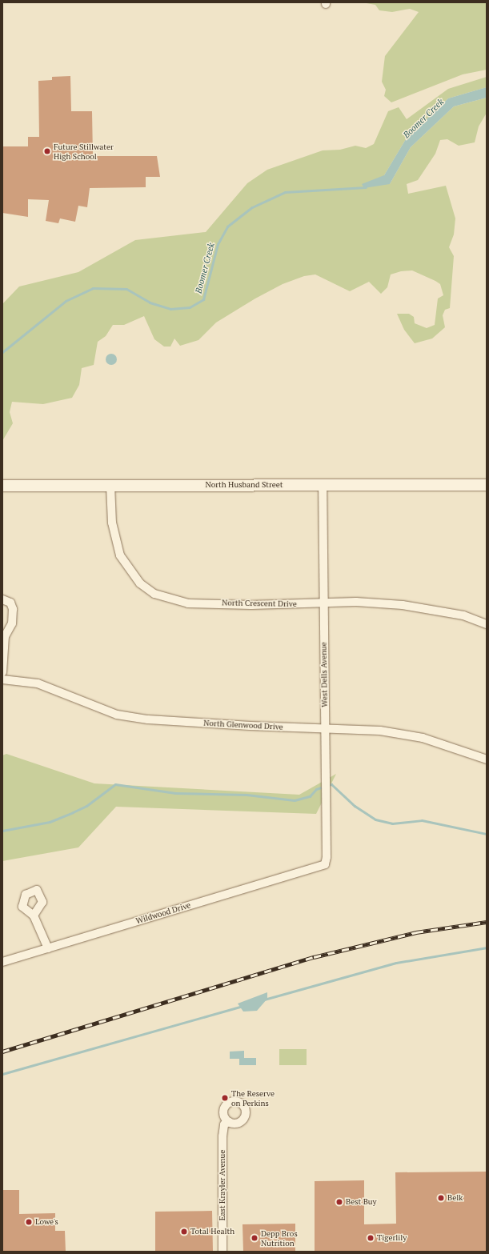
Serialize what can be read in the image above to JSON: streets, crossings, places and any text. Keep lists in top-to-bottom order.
{
  "streets": {
    "street": [
      "North Husband Street",
      "North Crescent Drive",
      "West Dells Avenue",
      "North Glenwood Drive",
      "Wildwood Drive",
      "East Krayler Avenue"
    ]
  },
  "crossings": [
    ["North Husband Street", "North Crescent Drive"],
    ["North Husband Street", "West Dells Avenue"],
    ["North Crescent Drive", "West Dells Avenue"],
    ["West Dells Avenue", "North Glenwood Drive"],
    ["West Dells Avenue", "Wildwood Drive"]
  ],
  "water": ["Boomer Creek"],
  "places": [
    "Future Stillwater High School",
    "The Reserve on Perkins",
    "Belk",
    "Best Buy",
    "Lowe's",
    "Total Health",
    "Depp Bros Nutrition",
    "Tigerlily"
  ]
}
